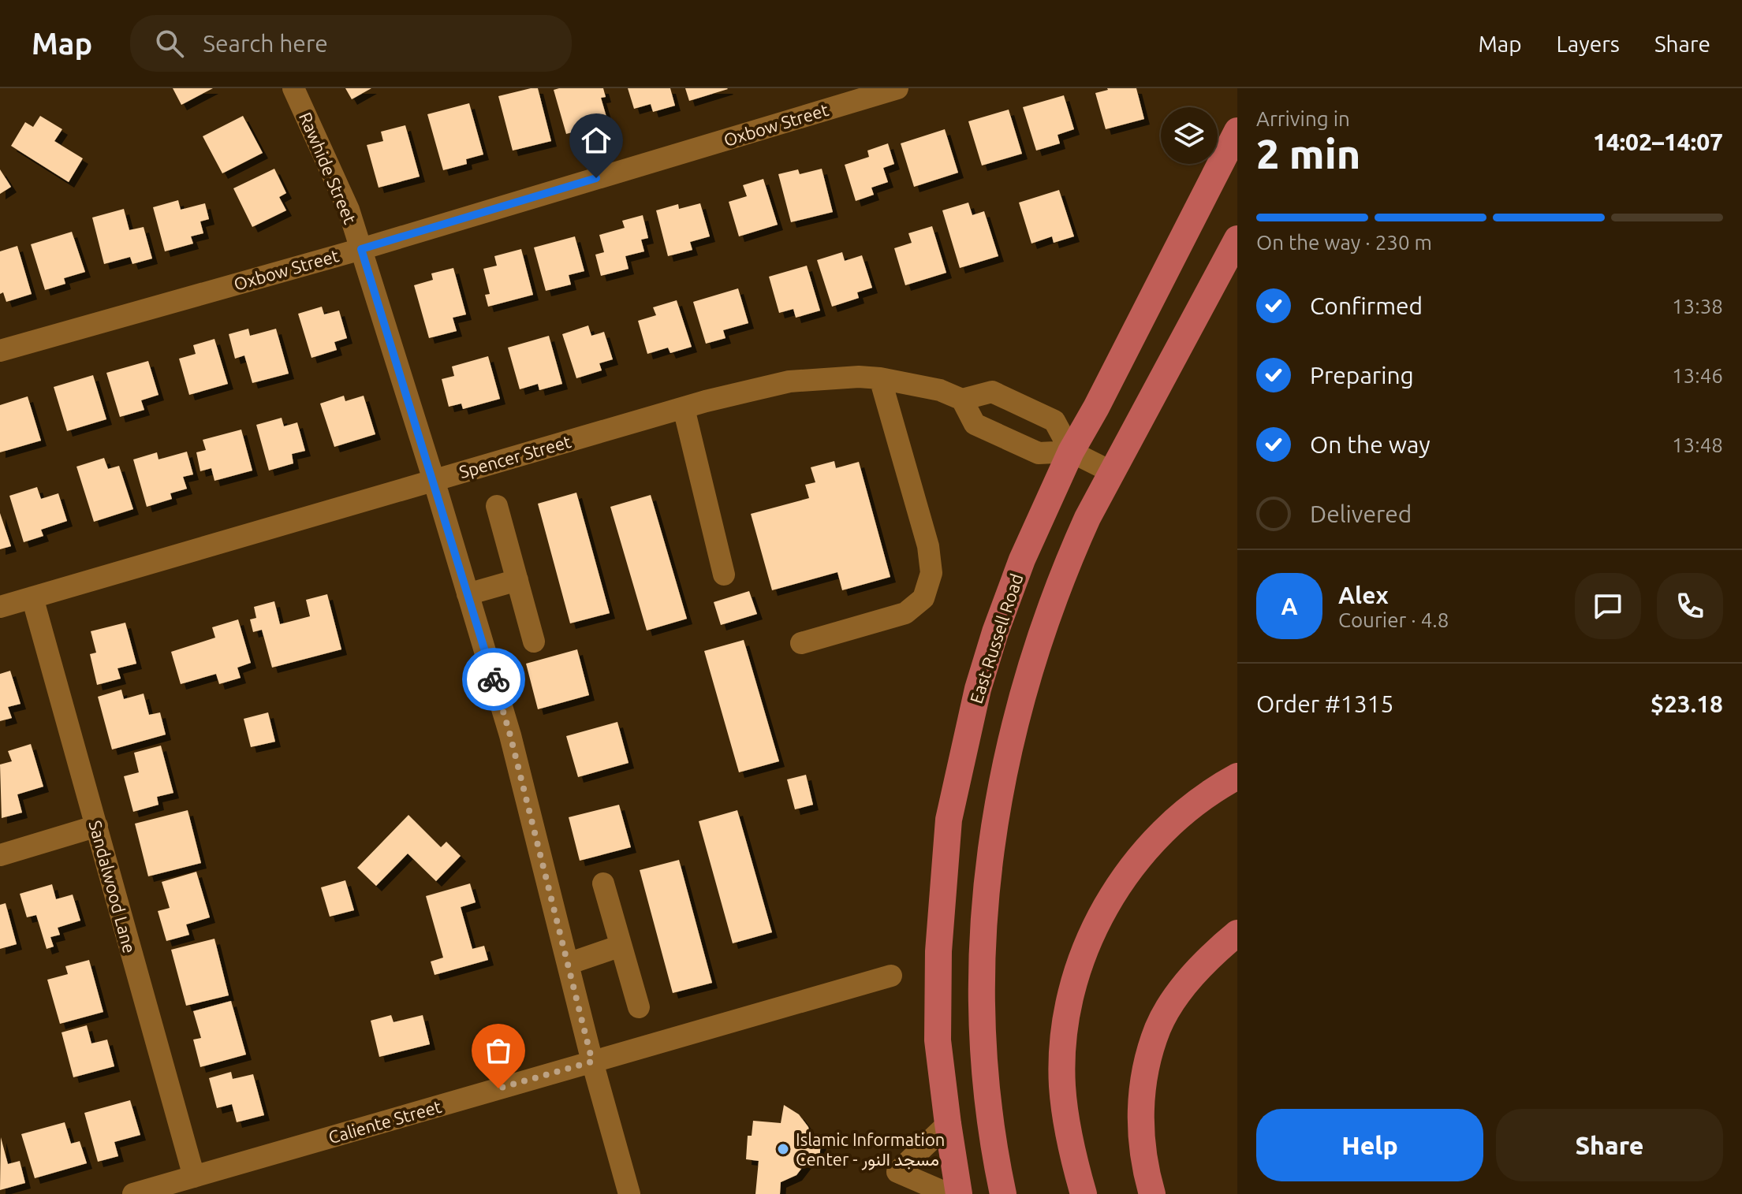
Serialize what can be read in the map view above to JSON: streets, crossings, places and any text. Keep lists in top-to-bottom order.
{
  "streets": {
    "main road": ["East Russell Road"],
    "street": [
      "Oxbow Street",
      "Rawhide Street",
      "Spencer Street",
      "Sandalwood Lane",
      "Caliente Street"
    ]
  },
  "crossings": [
    ["Oxbow Street", "Rawhide Street"],
    ["Rawhide Street", "Spencer Street"],
    ["Rawhide Street", "Caliente Street"],
    ["Spencer Street", "Sandalwood Lane"],
    ["Sandalwood Lane", "Caliente Street"]
  ],
  "places": ["Islamic Information Center - مسجد النور"],
  "page": {
    "header": "Map",
    "search": "Search here",
    "nav": ["Map", "Layers", "Share"],
    "heading": ["2 min", "Arriving in", "14:02–14:07"],
    "panel": [
      "Alex",
      "Courier · 4.8",
      "Order #1315",
      "$23.18"
    ],
    "bar": "On the way · 230 m",
    "list": [
      ["Confirmed", "13:38"],
      ["Preparing", "13:46"],
      ["On the way", "13:48"],
      "Delivered"
    ],
    "round": "A",
    "buttons": ["Help", "Share"]
  }
}
